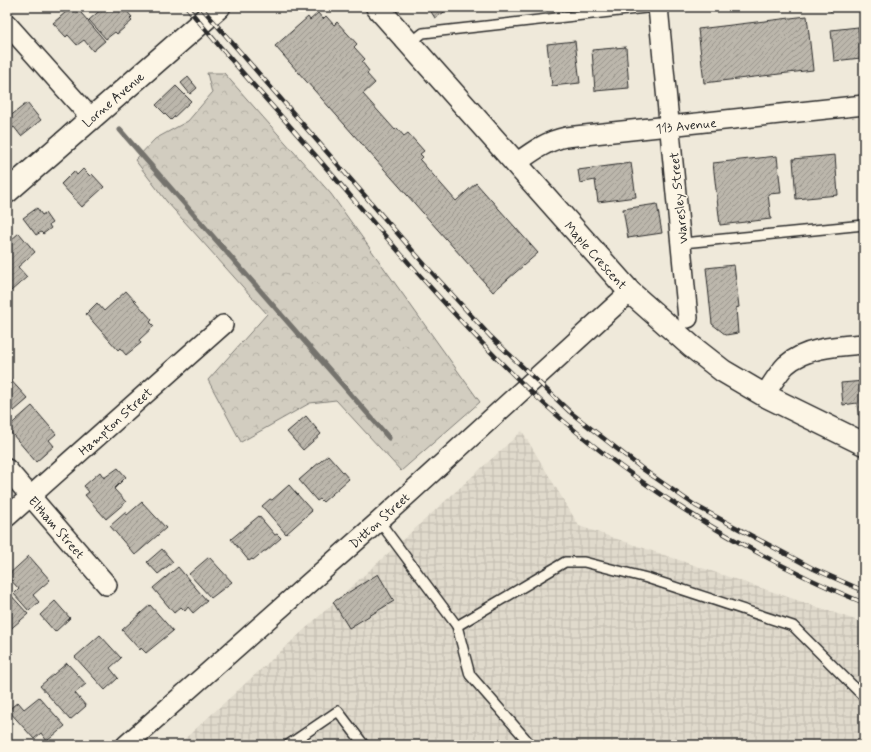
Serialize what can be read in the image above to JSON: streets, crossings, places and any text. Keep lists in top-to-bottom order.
{
  "streets": {
    "street": [
      "Lorne Avenue",
      "113 Avenue",
      "Waresley Street",
      "Maple Crescent",
      "Hampton Street",
      "Ditton Street",
      "Eltham Street"
    ]
  },
  "crossings": [
    ["113 Avenue", "Waresley Street"],
    ["113 Avenue", "Maple Crescent"],
    ["Maple Crescent", "Ditton Street"],
    ["Hampton Street", "Eltham Street"]
  ]
}
